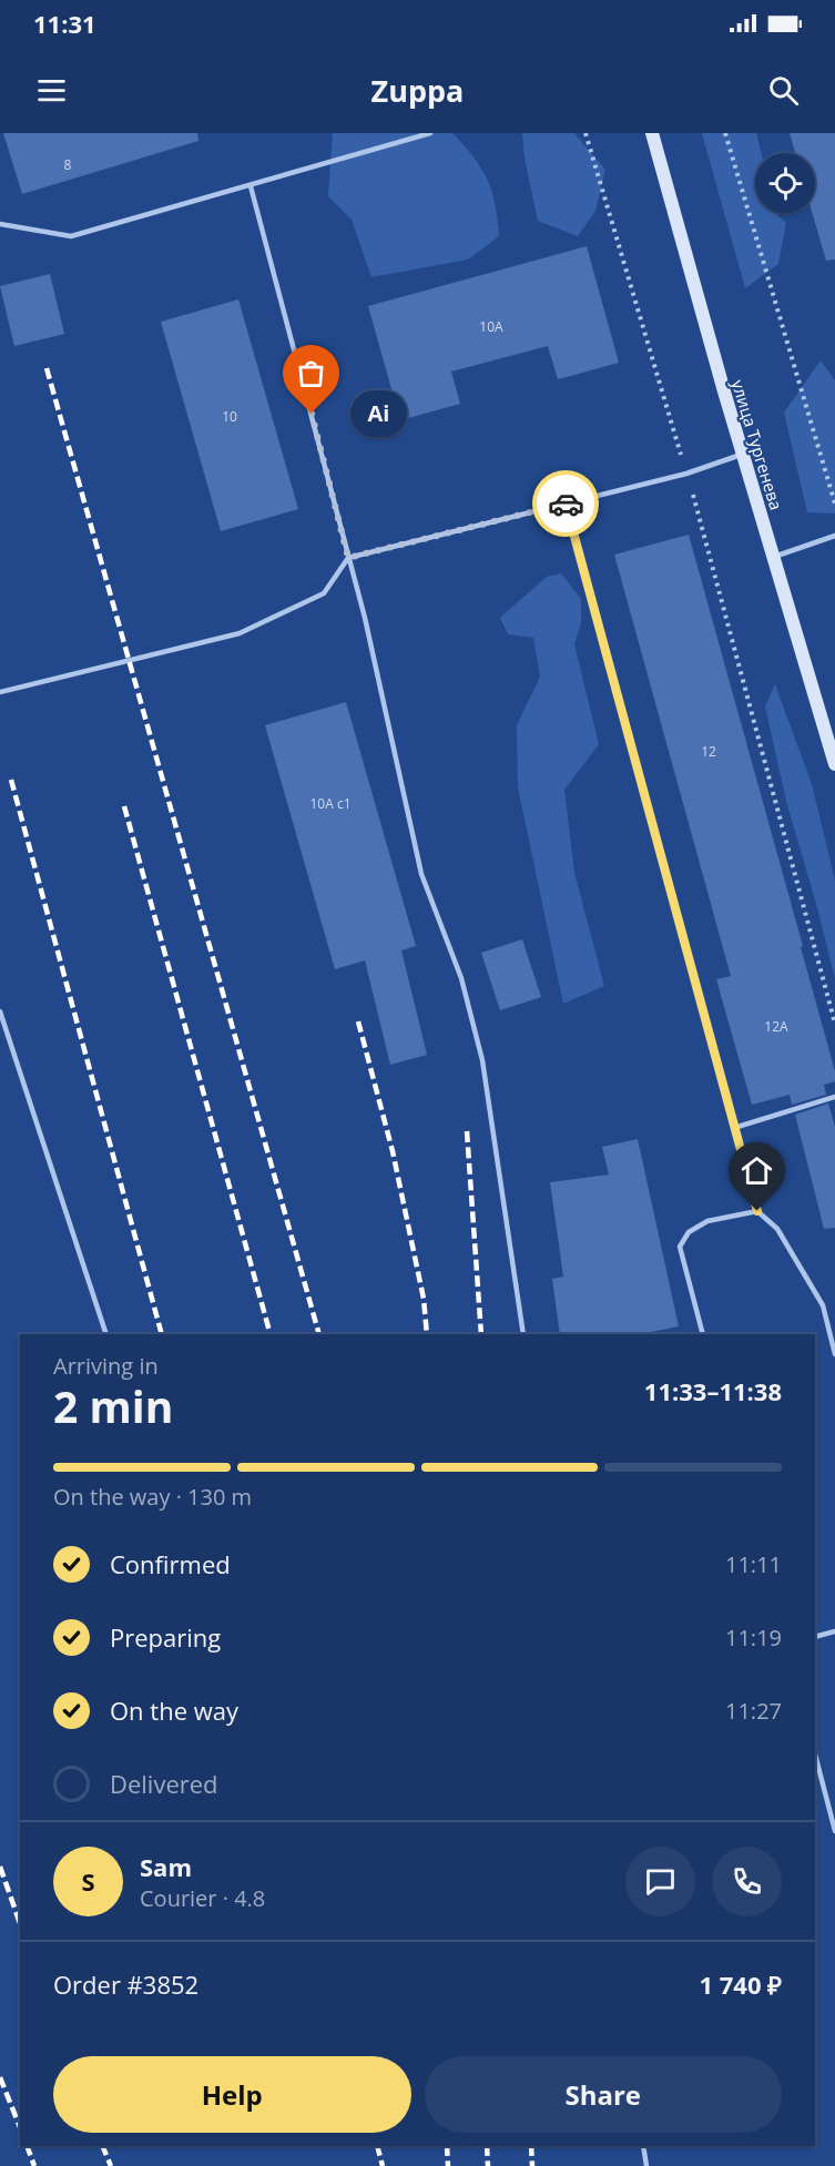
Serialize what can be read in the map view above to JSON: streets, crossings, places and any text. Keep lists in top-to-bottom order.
{
  "streets": {
    "main road": ["улица Тургенева"]
  },
  "places": ["Ai"],
  "house_numbers": [
    "8",
    "10А",
    "10",
    "12",
    "10А с1",
    "12А"
  ],
  "page": {
    "status": "11:31",
    "header": "Zuppa",
    "bubble": "Ai",
    "heading": ["2 min", "Arriving in", "11:33–11:38"],
    "panel": [
      "Sam",
      "Courier · 4.8",
      "Order #3852",
      "1 740 ₽"
    ],
    "bar": "On the way · 130 m",
    "list": [
      ["Confirmed", "11:11"],
      ["Preparing", "11:19"],
      ["On the way", "11:27"],
      "Delivered"
    ],
    "round": "S",
    "buttons": ["Help", "Share"]
  }
}
